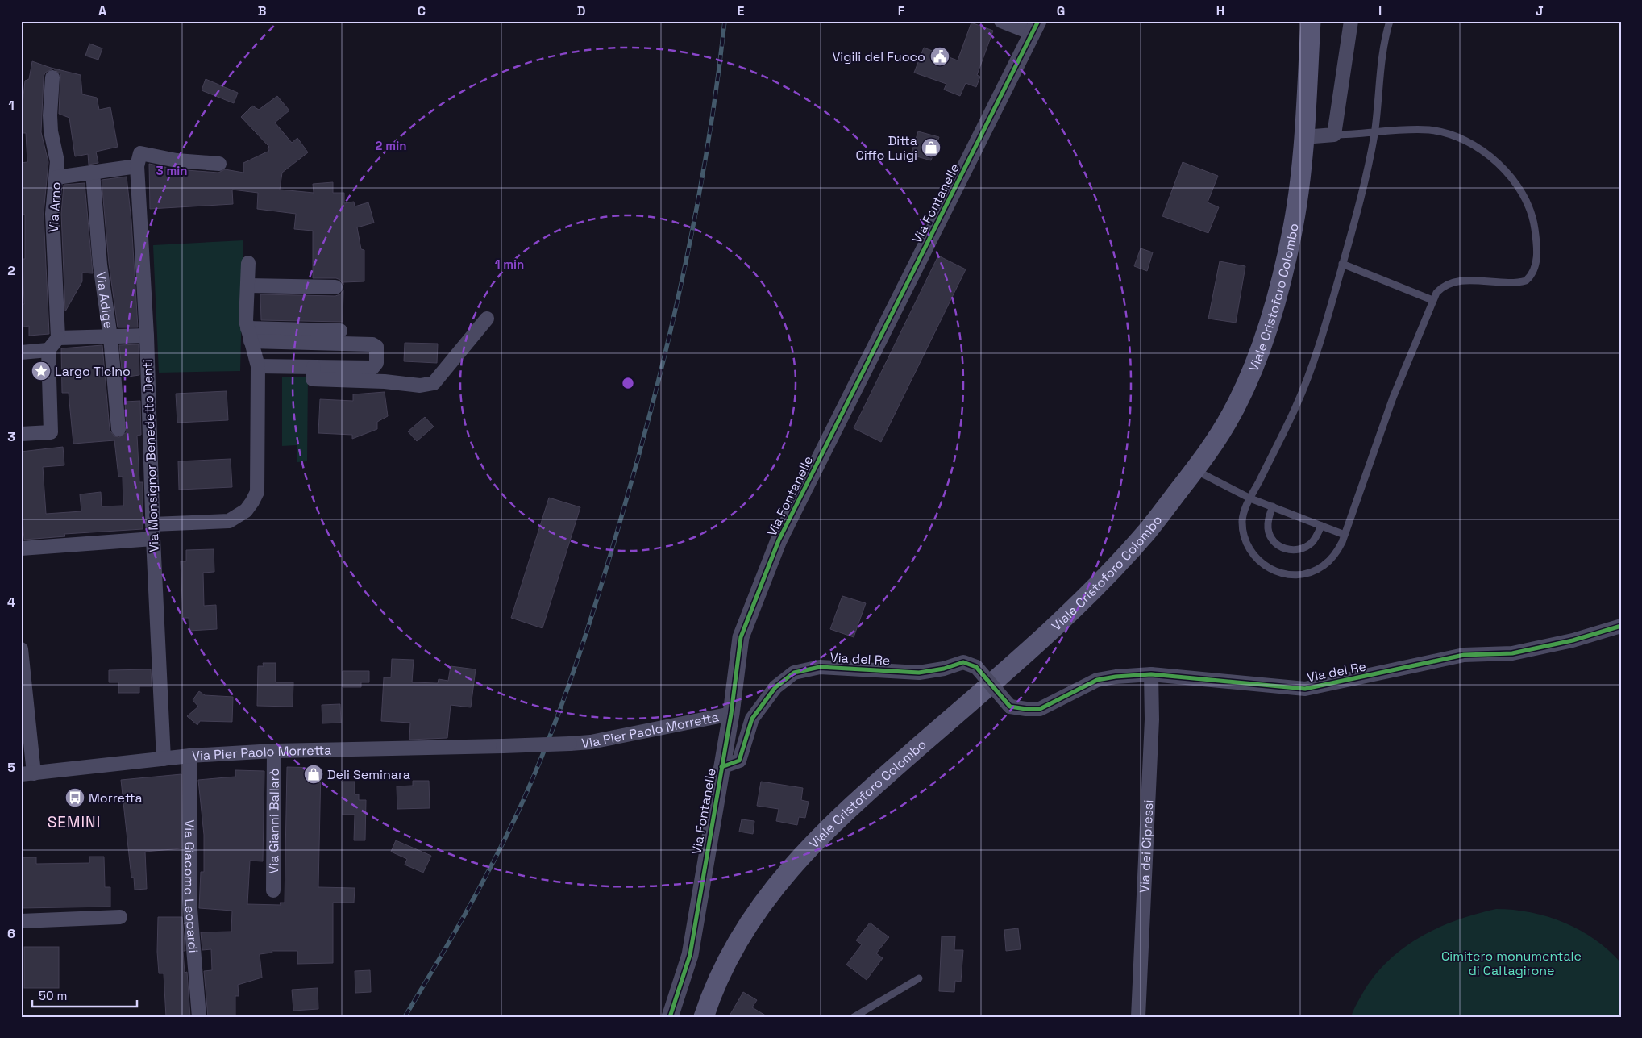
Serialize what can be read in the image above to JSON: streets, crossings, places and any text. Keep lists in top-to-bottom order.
{
  "streets": {
    "main road": ["Viale Cristoforo Colombo"],
    "street": [
      "Via Fontanelle",
      "Via Arno",
      "Via Adige",
      "Via Monsignor Benedetto Denti",
      "Via del Re",
      "Via Pier Paolo Morretta",
      "Via Gianni Ballarò",
      "Via dei Cipressi",
      "Via Giacomo Leopardi"
    ]
  },
  "crossings": [
    ["Via Fontanelle", "Via del Re"],
    ["Via Fontanelle", "Via Pier Paolo Morretta"],
    ["Via Monsignor Benedetto Denti", "Via Pier Paolo Morretta"],
    ["Via del Re", "Via dei Cipressi"],
    ["Via Pier Paolo Morretta", "Via Gianni Ballarò"],
    ["Via Pier Paolo Morretta", "Via Giacomo Leopardi"]
  ],
  "districts": ["SEMINI"],
  "parks": ["Cimitero monumentale di Caltagirone"],
  "places": {
    "public building": ["Vigili del Fuoco"],
    "shop": ["Ditta Ciffo Luigi", "Deli Seminara"],
    "place": ["Largo Ticino"],
    "bus stop": ["Morretta"]
  },
  "scale_bar": "50 m",
  "grid": {
    "columns": [
      "A",
      "B",
      "C",
      "D",
      "E",
      "F",
      "G",
      "H",
      "I",
      "J"
    ],
    "rows": [
      "1",
      "2",
      "3",
      "4",
      "5",
      "6"
    ]
  },
  "rings": ["2 min", "3 min", "1 min"]
}
